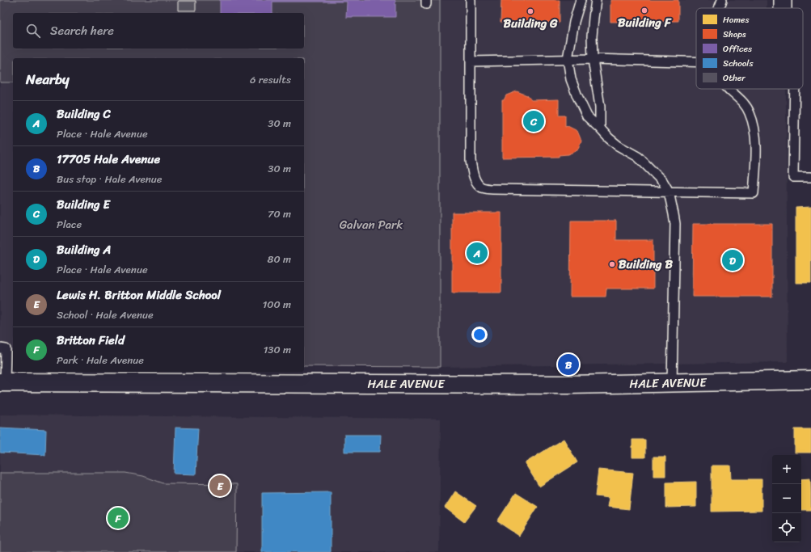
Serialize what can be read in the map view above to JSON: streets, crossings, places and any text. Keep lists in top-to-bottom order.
{
  "streets": {
    "main road": ["HALE AVENUE"]
  },
  "parks": ["Galvan Park"],
  "places": ["Building F", "Building G", "Building B"],
  "legend": [
    "Homes",
    "Shops",
    "Offices",
    "Schools",
    "Other"
  ],
  "page": {
    "search": "Search here",
    "heading": ["Nearby", "6 results"],
    "list": [
      {
        "mark": "A",
        "name": "Building C",
        "note": "Place · Hale Avenue",
        "value": "30 m"
      },
      {
        "mark": "B",
        "name": "17705 Hale Avenue",
        "note": "Bus stop · Hale Avenue",
        "value": "30 m"
      },
      {
        "mark": "C",
        "name": "Building E",
        "note": "Place",
        "value": "70 m"
      },
      {
        "mark": "D",
        "name": "Building A",
        "note": "Place · Hale Avenue",
        "value": "80 m"
      },
      {
        "mark": "E",
        "name": "Lewis H. Britton Middle School",
        "note": "School · Hale Avenue",
        "value": "100 m"
      },
      {
        "mark": "F",
        "name": "Britton Field",
        "note": "Park · Hale Avenue",
        "value": "130 m"
      }
    ],
    "pins": [
      "C",
      "A",
      "D",
      "B",
      "E",
      "F"
    ],
    "map_buttons": ["+", "−"]
  }
}
